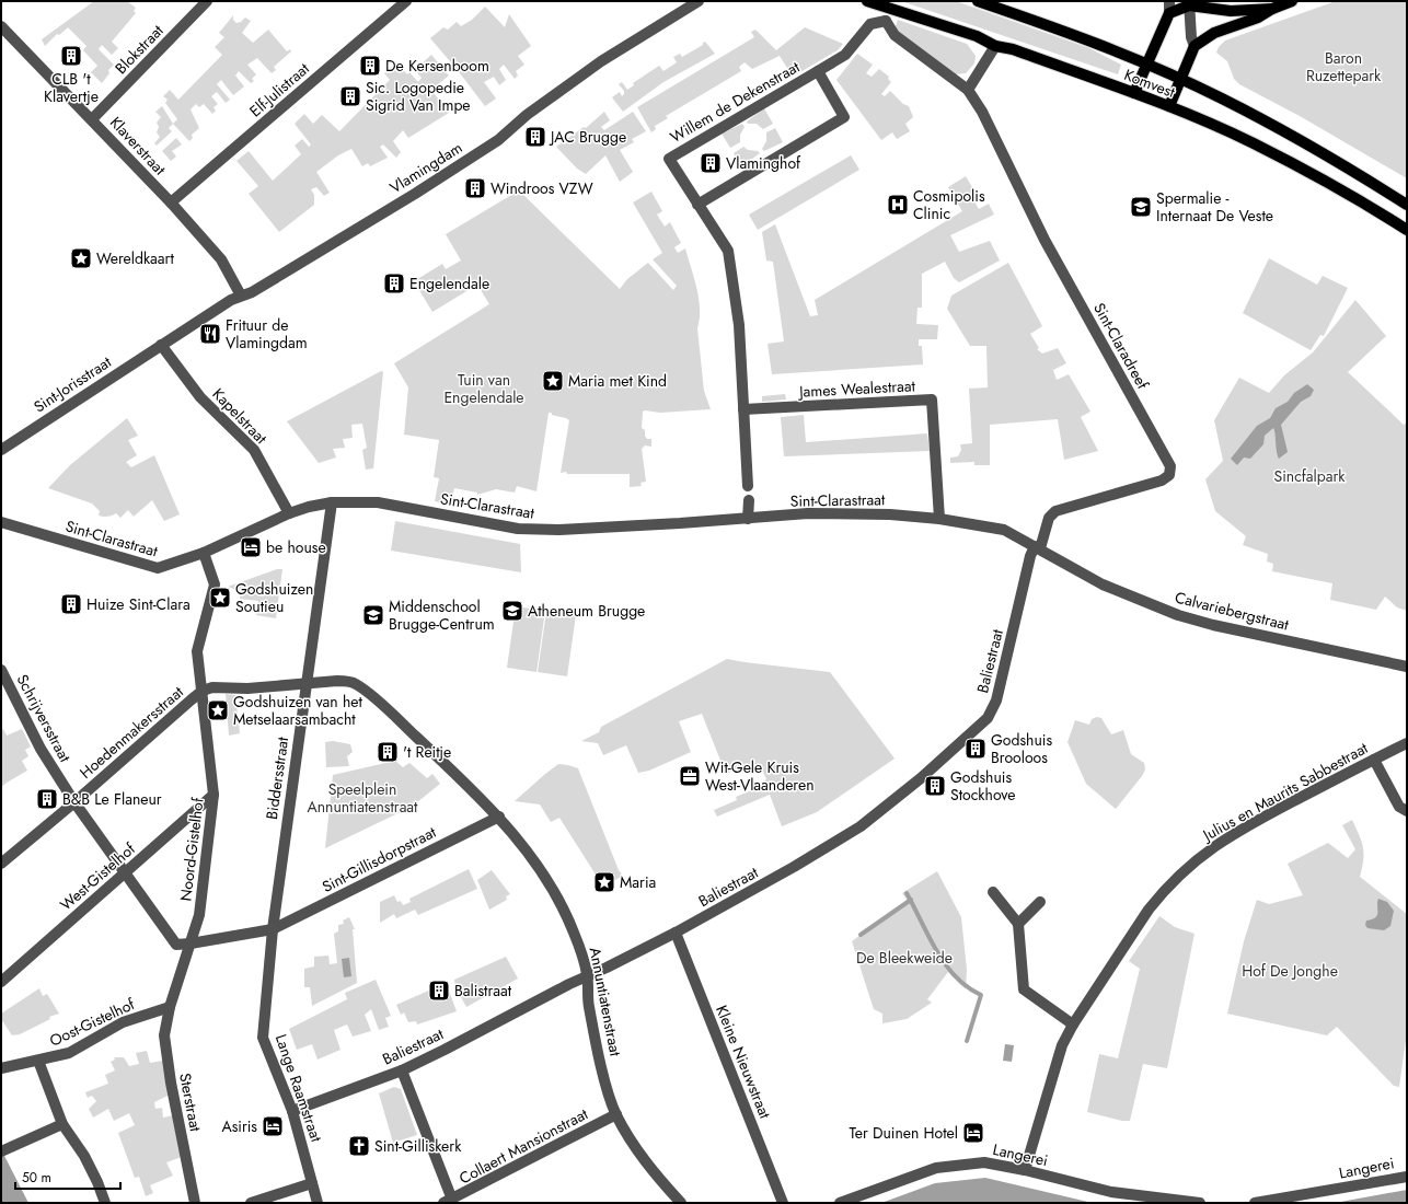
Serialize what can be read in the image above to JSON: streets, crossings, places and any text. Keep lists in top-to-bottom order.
{
  "streets": {
    "main road": ["Komvest"],
    "street": [
      "Blokstraat",
      "Elf-Julistraat",
      "Willem de Dekenstraat",
      "Klaverstraat",
      "Vlamingdam",
      "Sint-Claradreef",
      "Sint-Jorisstraat",
      "James Wealestraat",
      "Kapelstraat",
      "Sint-Clarastraat",
      "Calvariebergstraat",
      "Baliestraat",
      "Schrijversstraat",
      "Hoedenmakersstraat",
      "Biddersstraat",
      "Julius en Maurits Sabbestraat",
      "Noord-Gistelhof",
      "Sint-Gillisdorpstraat",
      "West-Gistelhof",
      "Annuntiatenstraat",
      "Oost-Gistelhof",
      "Kleine Nieuwstraat",
      "Lange Raamstraat",
      "Sterstraat",
      "Collaert Mansionstraat",
      "Langerei"
    ]
  },
  "crossings": [
    ["Blokstraat", "Klaverstraat"],
    ["Komvest", "Willem de Dekenstraat"],
    ["Elf-Julistraat", "Klaverstraat"],
    ["Willem de Dekenstraat", "Sint-Claradreef"],
    ["Willem de Dekenstraat", "James Wealestraat"],
    ["Klaverstraat", "Vlamingdam"],
    ["Vlamingdam", "Sint-Jorisstraat"],
    ["Vlamingdam", "Kapelstraat"],
    ["Sint-Claradreef", "Sint-Clarastraat"],
    ["Sint-Claradreef", "Calvariebergstraat"],
    ["Sint-Claradreef", "Baliestraat"],
    ["Sint-Jorisstraat", "Kapelstraat"],
    ["James Wealestraat", "Sint-Clarastraat"],
    ["Kapelstraat", "Sint-Clarastraat"],
    ["Sint-Clarastraat", "Calvariebergstraat"],
    ["Sint-Clarastraat", "Baliestraat"],
    ["Sint-Clarastraat", "Biddersstraat"],
    ["Sint-Clarastraat", "Noord-Gistelhof"],
    ["Calvariebergstraat", "Baliestraat"],
    ["Baliestraat", "Annuntiatenstraat"],
    ["Baliestraat", "Kleine Nieuwstraat"],
    ["Baliestraat", "Lange Raamstraat"],
    ["Schrijversstraat", "Hoedenmakersstraat"],
    ["Schrijversstraat", "Noord-Gistelhof"],
    ["Schrijversstraat", "Sint-Gillisdorpstraat"],
    ["Schrijversstraat", "West-Gistelhof"],
    ["Hoedenmakersstraat", "Biddersstraat"],
    ["Hoedenmakersstraat", "Noord-Gistelhof"],
    ["Hoedenmakersstraat", "Annuntiatenstraat"],
    ["Biddersstraat", "Sint-Gillisdorpstraat"],
    ["Biddersstraat", "Annuntiatenstraat"],
    ["Biddersstraat", "Lange Raamstraat"],
    ["Julius en Maurits Sabbestraat", "Langerei"],
    ["Noord-Gistelhof", "Sint-Gillisdorpstraat"],
    ["Noord-Gistelhof", "West-Gistelhof"],
    ["Noord-Gistelhof", "Oost-Gistelhof"],
    ["Noord-Gistelhof", "Sterstraat"],
    ["Sint-Gillisdorpstraat", "Annuntiatenstraat"],
    ["Sint-Gillisdorpstraat", "Lange Raamstraat"],
    ["Annuntiatenstraat", "Collaert Mansionstraat"],
    ["Oost-Gistelhof", "Sterstraat"]
  ],
  "parks": [
    "Baron Ruzettepark",
    "Tuin van Engelendale",
    "Sincfalpark",
    "Speelplein Annuntiatenstraat",
    "De Bleekweide",
    "Hof De Jonghe"
  ],
  "places": {
    "building": [
      "CLB 't Klavertje",
      "De Kersenboom",
      "Sic. Logopedie Sigrid Van Impe",
      "JAC Brugge",
      "Vlaminghof",
      "Windroos VZW",
      "Engelendale",
      "Huize Sint-Clara",
      "Godshuis Brooloos",
      "'t Reitje",
      "Godshuis Stockhove",
      "B&B Le Flaneur",
      "Balistraat"
    ],
    "hospital": ["Cosmipolis Clinic"],
    "school or university": ["Spermalie - Internaat De Veste", "Atheneum Brugge", "Middenschool Brugge-Centrum"],
    "place": [
      "Wereldkaart",
      "Maria met Kind",
      "Godshuizen Soutieu",
      "Godshuizen van het Metselaarsambacht",
      "Maria"
    ],
    "restaurant": ["Frituur de Vlamingdam"],
    "hotel": ["be house", "Asiris", "Ter Duinen Hotel"],
    "office": ["Wit-Gele Kruis West-Vlaanderen"],
    "church": ["Sint-Gilliskerk"]
  },
  "scale_bar": "50 m"
}
